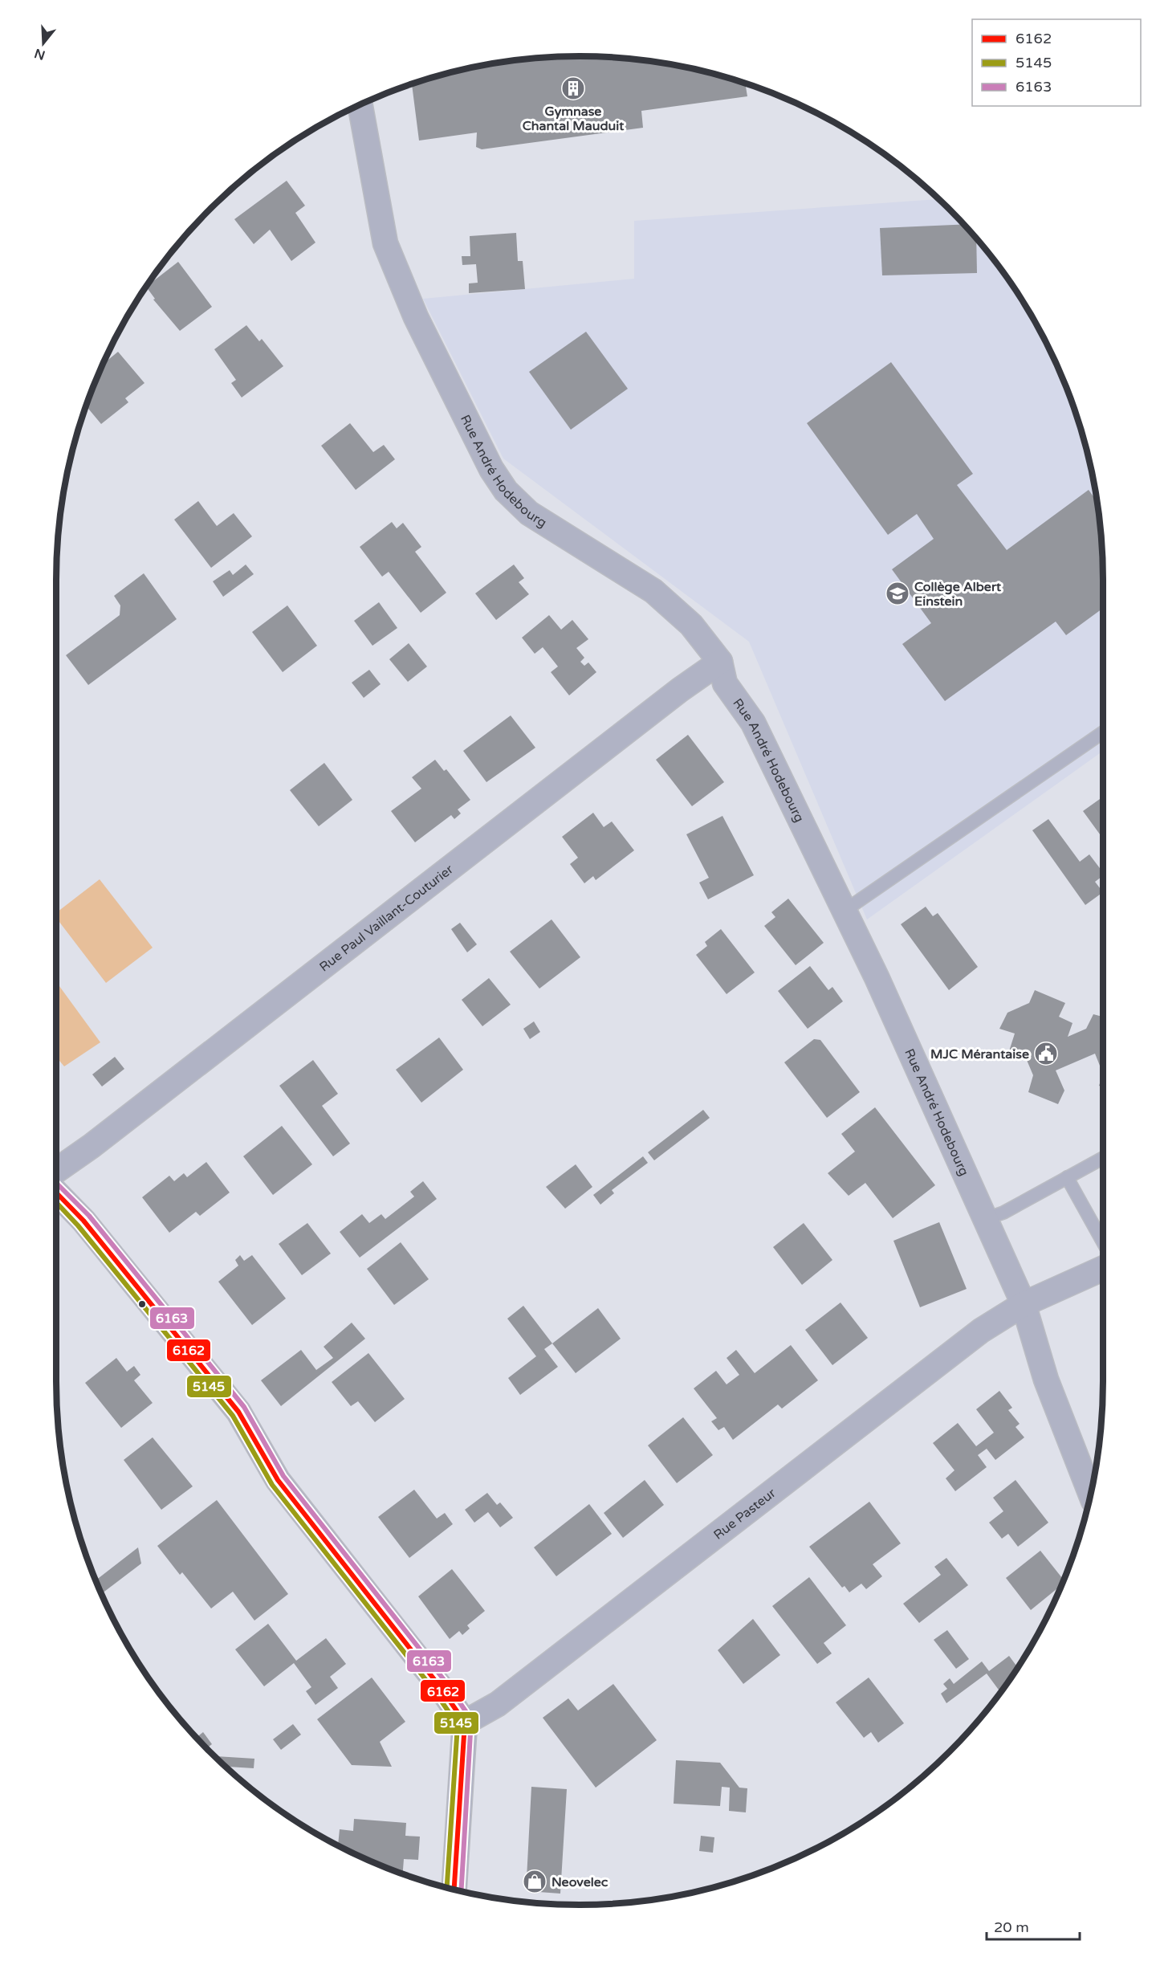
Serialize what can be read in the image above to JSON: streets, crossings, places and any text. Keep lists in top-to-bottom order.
{
  "streets": {
    "street": ["Rue André Hodebourg", "Rue Paul Vaillant-Couturier", "Rue Pasteur"]
  },
  "crossings": [
    ["Rue André Hodebourg", "Rue Paul Vaillant-Couturier"],
    ["Rue André Hodebourg", "Rue Pasteur"]
  ],
  "places": {
    "building": ["Gymnase Chantal Mauduit"],
    "school or university": ["Collège Albert Einstein"],
    "public building": ["MJC Mérantaise"],
    "shop": ["Neovelec"]
  },
  "lines": ["transit line 6163", "transit line 6162", "transit line 5145"],
  "legend": ["6162", "5145", "6163"],
  "scale_bar": "20 m",
  "north": "bottom"
}
